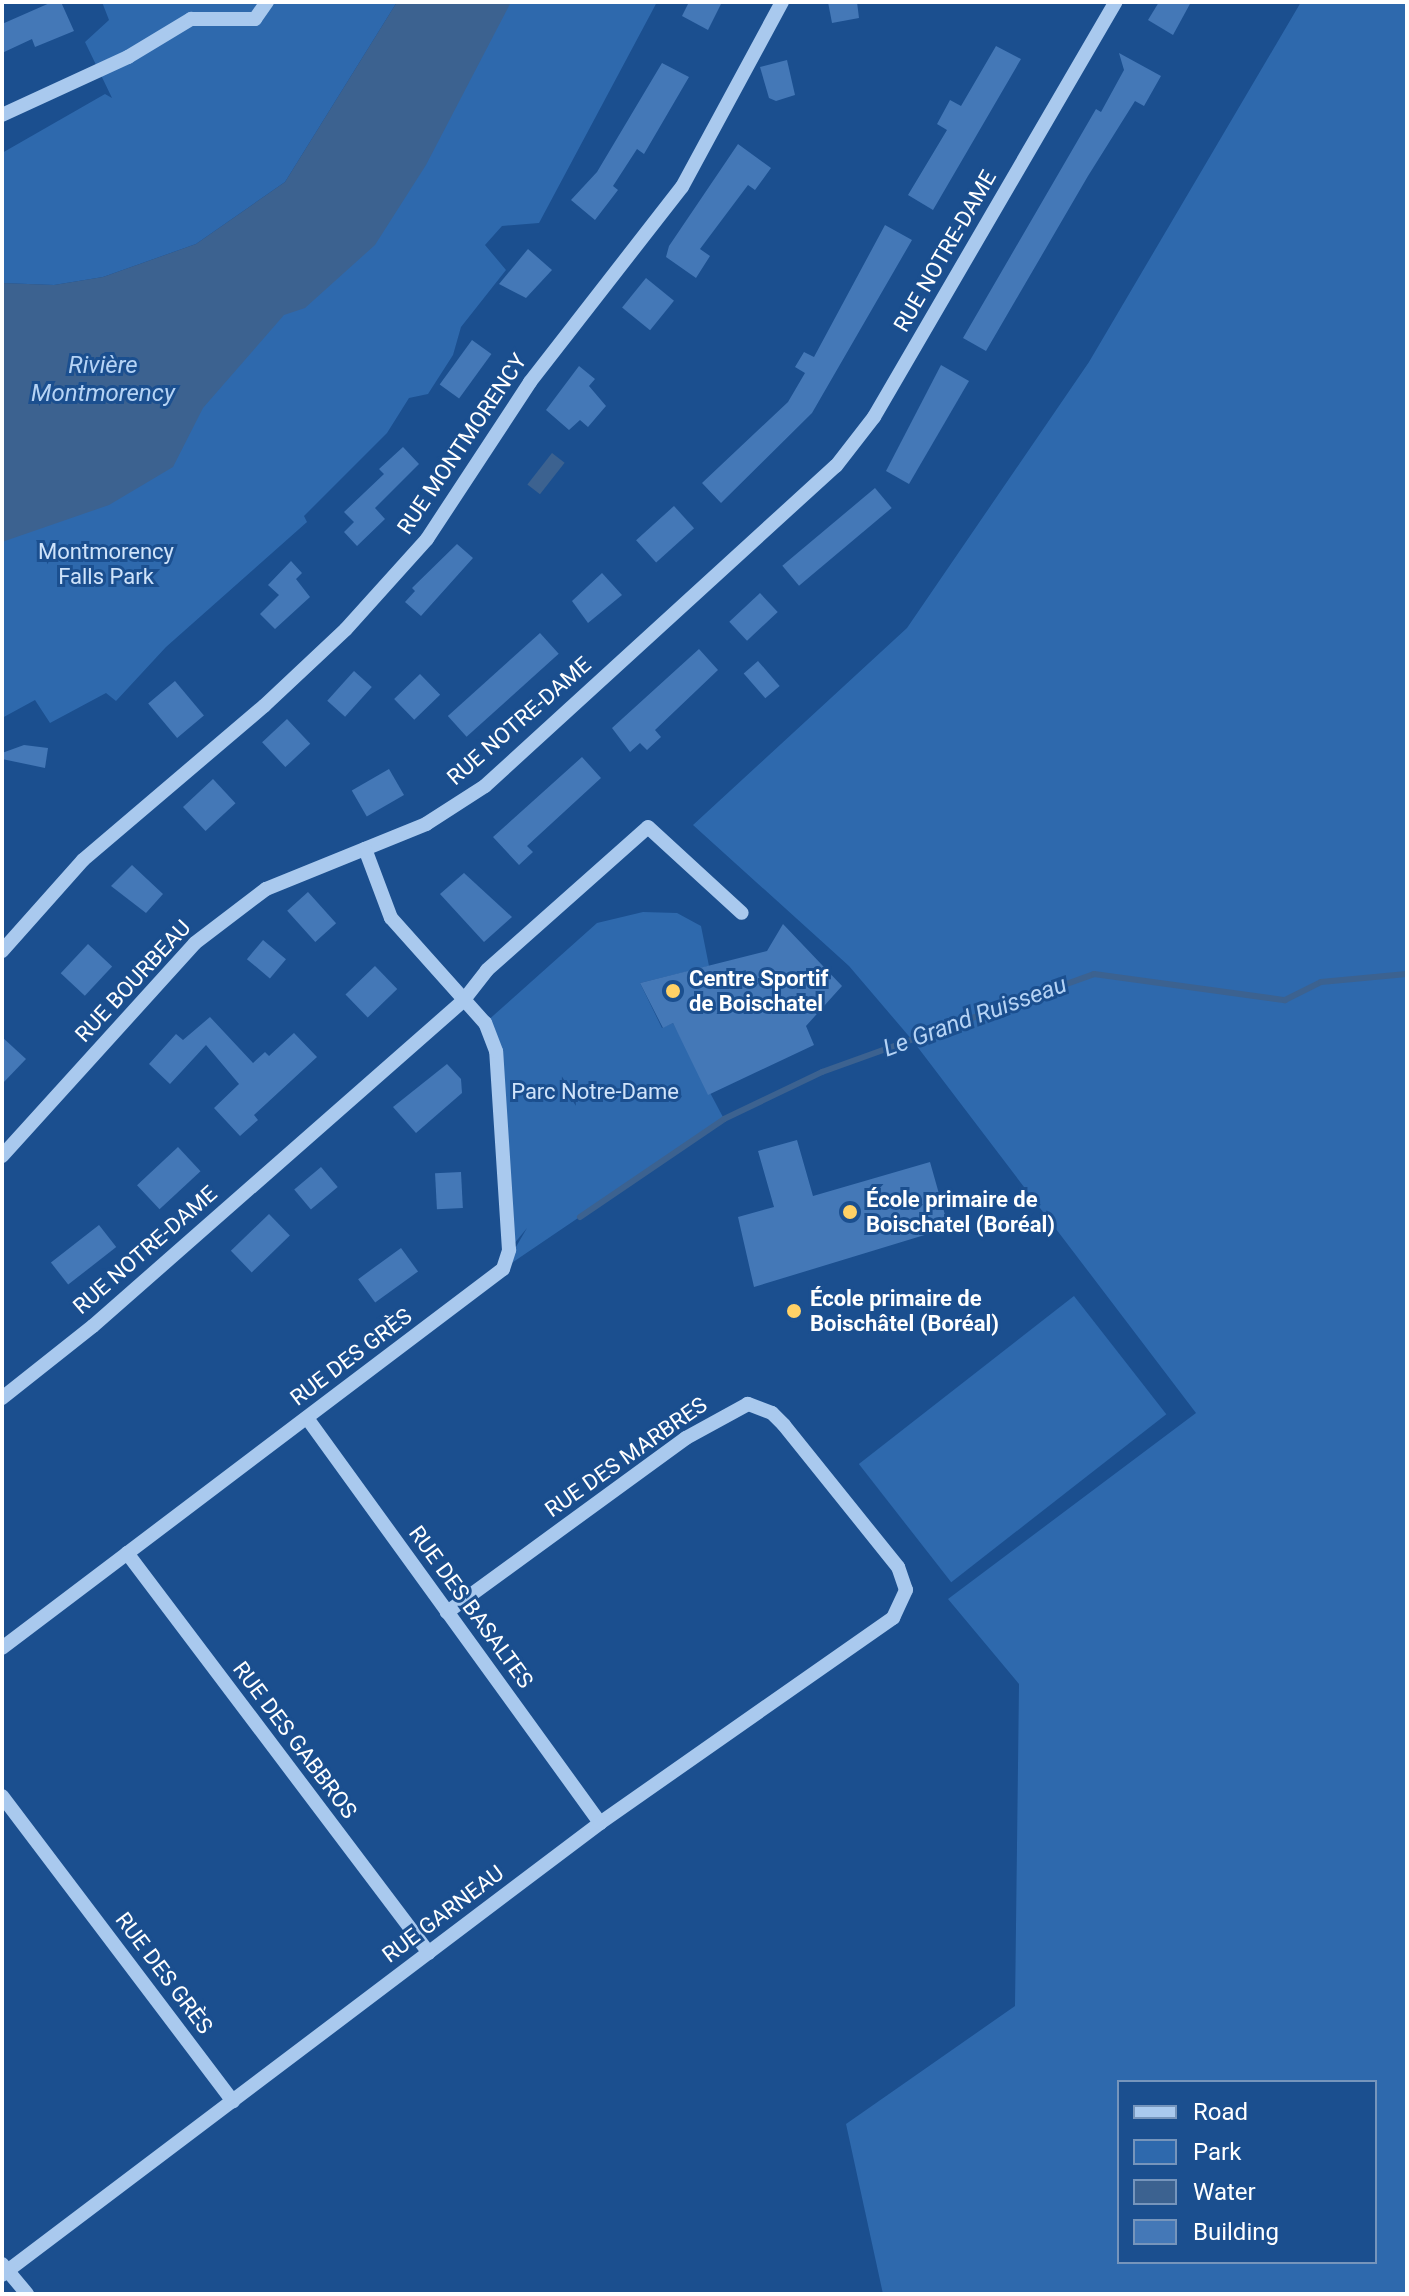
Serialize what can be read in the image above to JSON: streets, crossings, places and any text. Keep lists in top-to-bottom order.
{
  "streets": {
    "street": [
      "RUE NOTRE-DAME",
      "RUE MONTMORENCY",
      "RUE BOURBEAU",
      "RUE DES GRÈS",
      "RUE DES MARBRES",
      "RUE DES BASALTES",
      "RUE DES GABBROS",
      "RUE GARNEAU"
    ]
  },
  "crossings": [
    ["RUE NOTRE-DAME", "RUE BOURBEAU"],
    ["RUE NOTRE-DAME", "RUE DES GRÈS"],
    ["RUE DES GRÈS", "RUE DES BASALTES"],
    ["RUE DES GRÈS", "RUE DES GABBROS"],
    ["RUE DES GRÈS", "RUE GARNEAU"],
    ["RUE DES MARBRES", "RUE DES BASALTES"],
    ["RUE DES MARBRES", "RUE GARNEAU"],
    ["RUE DES BASALTES", "RUE GARNEAU"],
    ["RUE DES GABBROS", "RUE GARNEAU"]
  ],
  "water": ["Rivière Montmorency", "Le Grand Ruisseau"],
  "parks": ["Montmorency Falls Park", "Parc Notre-Dame"],
  "places": ["Centre Sportif de Boischatel", "École primaire de Boischatel (Boréal)", "École primaire de Boischâtel (Boréal)"],
  "legend": [
    "Road",
    "Park",
    "Water",
    "Building"
  ]
}
